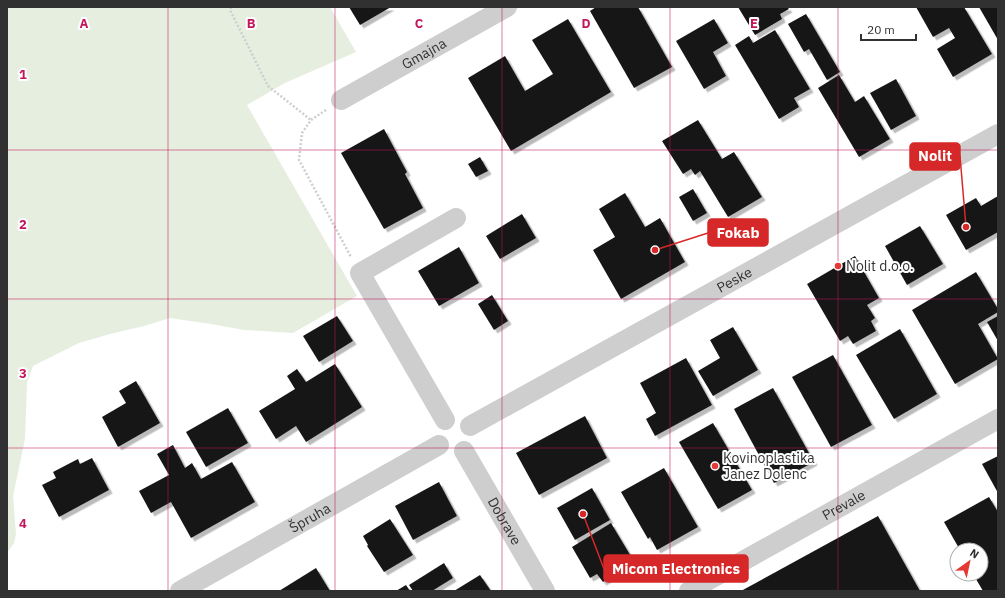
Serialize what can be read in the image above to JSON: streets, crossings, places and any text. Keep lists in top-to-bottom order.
{
  "streets": {
    "street": [
      "Gmajna",
      "Peske",
      "Prevale",
      "Špruha",
      "Dobrave"
    ]
  },
  "crossings": [
    ["Peske", "Špruha"],
    ["Peske", "Dobrave"],
    ["Špruha", "Dobrave"]
  ],
  "places": [
    "Nolit",
    "Fokab",
    "Nolit d.o.o.",
    "Kovinoplastika Janez Dolenc",
    "Micom Electronics"
  ],
  "scale_bar": "20 m",
  "north": "top right",
  "grid": {
    "columns": [
      "A",
      "B",
      "C",
      "D",
      "E"
    ],
    "rows": [
      "1",
      "2",
      "3",
      "4"
    ]
  }
}
